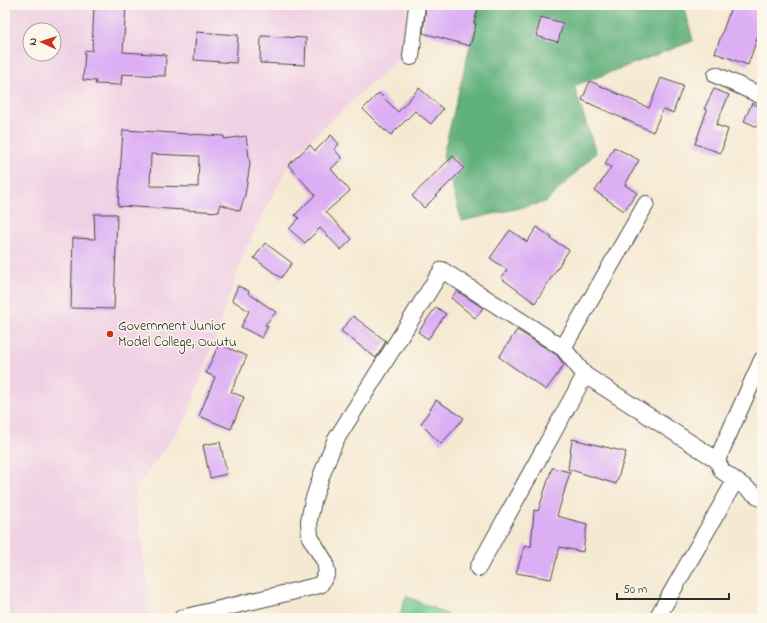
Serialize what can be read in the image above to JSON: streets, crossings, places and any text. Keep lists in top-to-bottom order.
{
  "places": ["Government Junior Model College, Owutu"],
  "scale_bar": "50 m",
  "north": "left"
}
